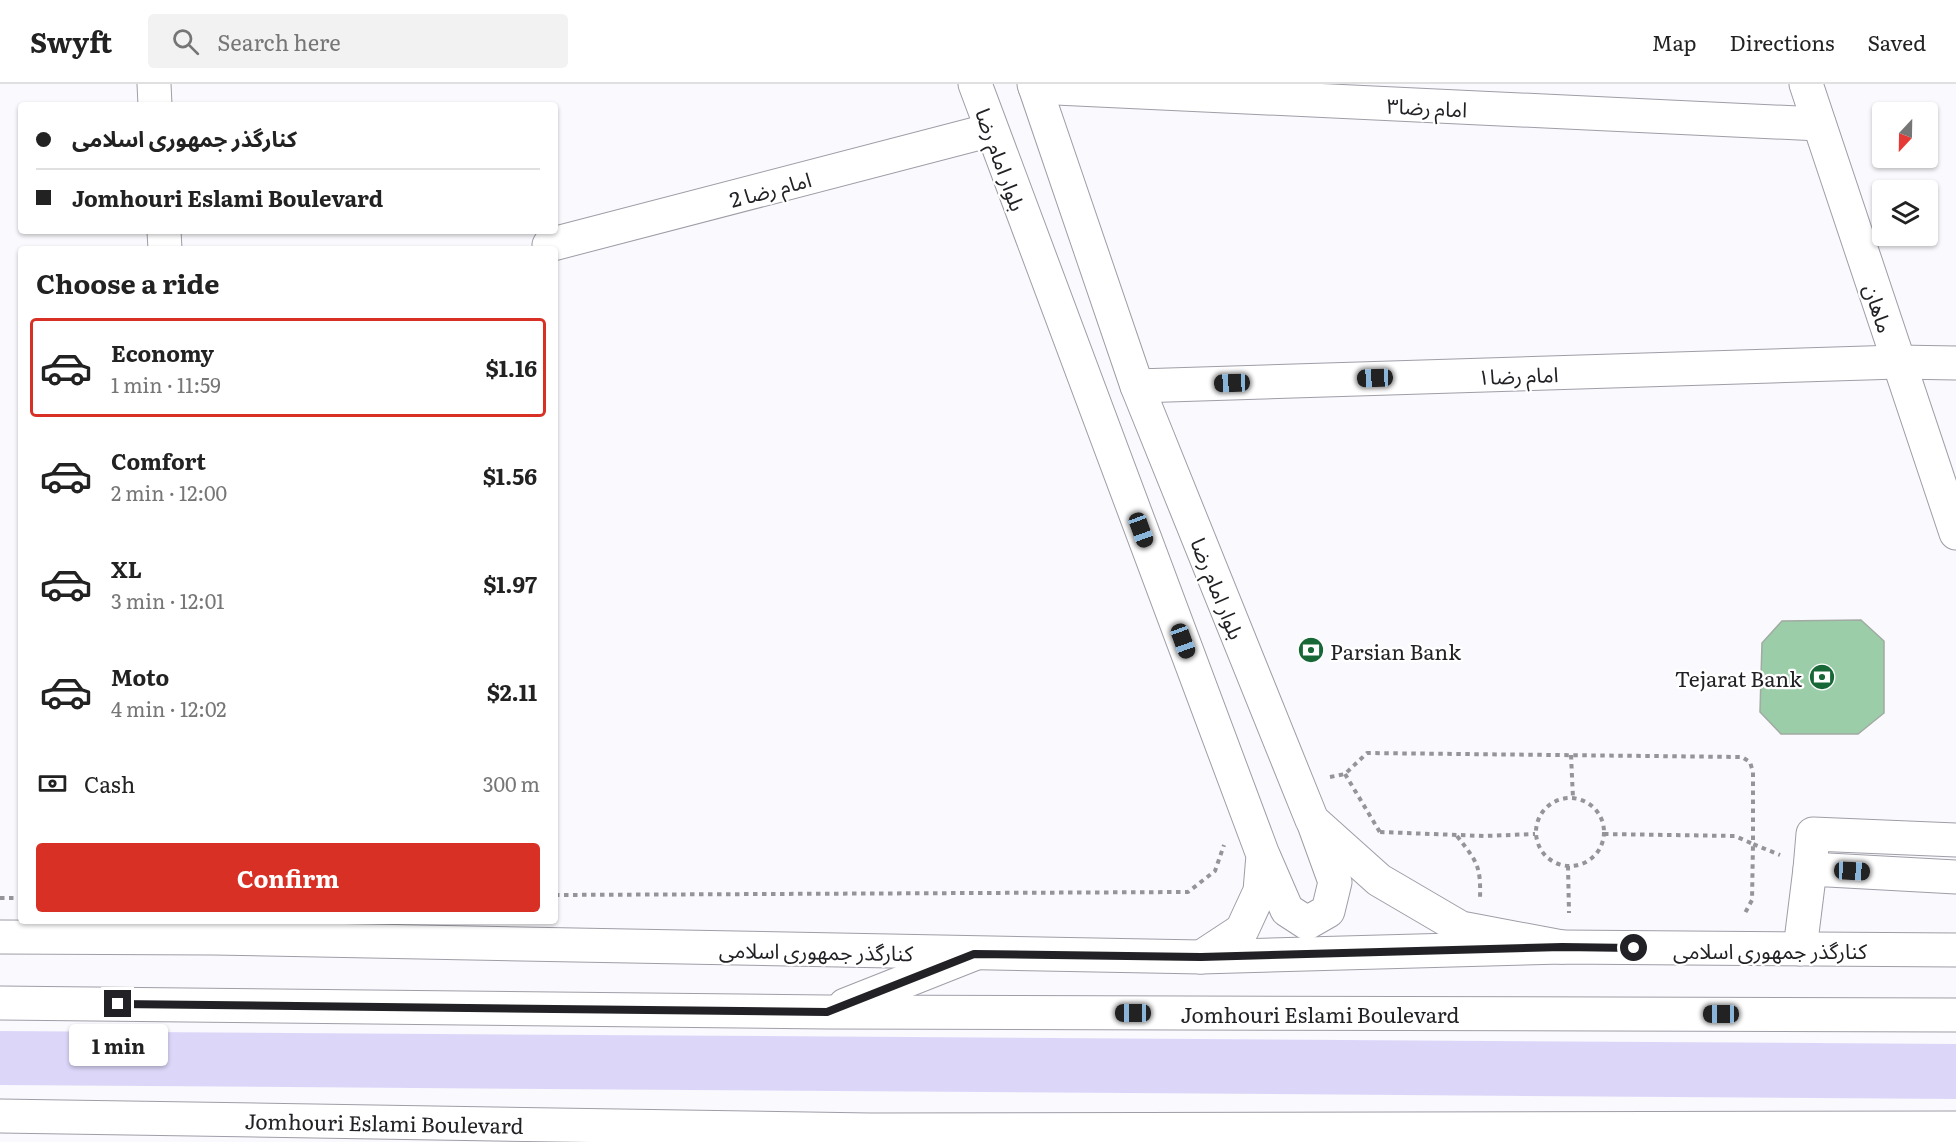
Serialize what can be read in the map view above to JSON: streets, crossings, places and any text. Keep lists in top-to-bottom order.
{
  "streets": {
    "main road": [
      "امام رضا۳",
      "بلوار امام رضا",
      "امام رضا 2",
      "ماهان",
      "امام رضا۱",
      "کنارگذر جمهوری اسلامی",
      "Jomhouri Eslami Boulevard"
    ]
  },
  "crossings": [
    ["امام رضا۳", "بلوار امام رضا"],
    ["امام رضا۳", "ماهان"],
    ["بلوار امام رضا", "امام رضا 2"],
    ["بلوار امام رضا", "امام رضا۱"],
    ["بلوار امام رضا", "کنارگذر جمهوری اسلامی"],
    ["ماهان", "امام رضا۱"]
  ],
  "places": {
    "bank": ["Parsian Bank", "Tejarat Bank"]
  },
  "north": "bottom",
  "page": {
    "header": "Swyft",
    "search": "Search here",
    "nav": ["Map", "Directions", "Saved"],
    "banner": ["کنارگذر جمهوری اسلامی", "Jomhouri Eslami Boulevard"],
    "heading": "Choose a ride",
    "list": [
      {
        "name": "Economy",
        "note": "1 min · 11:59",
        "value": "$1.16"
      },
      {
        "name": "Comfort",
        "note": "2 min · 12:00",
        "value": "$1.56"
      },
      {
        "name": "XL",
        "note": "3 min · 12:01",
        "value": "$1.97"
      },
      {
        "name": "Moto",
        "note": "4 min · 12:02",
        "value": "$2.11"
      }
    ],
    "pay": ["Cash", "300 m"],
    "buttons": "Confirm",
    "bubble": "1 min"
  }
}
